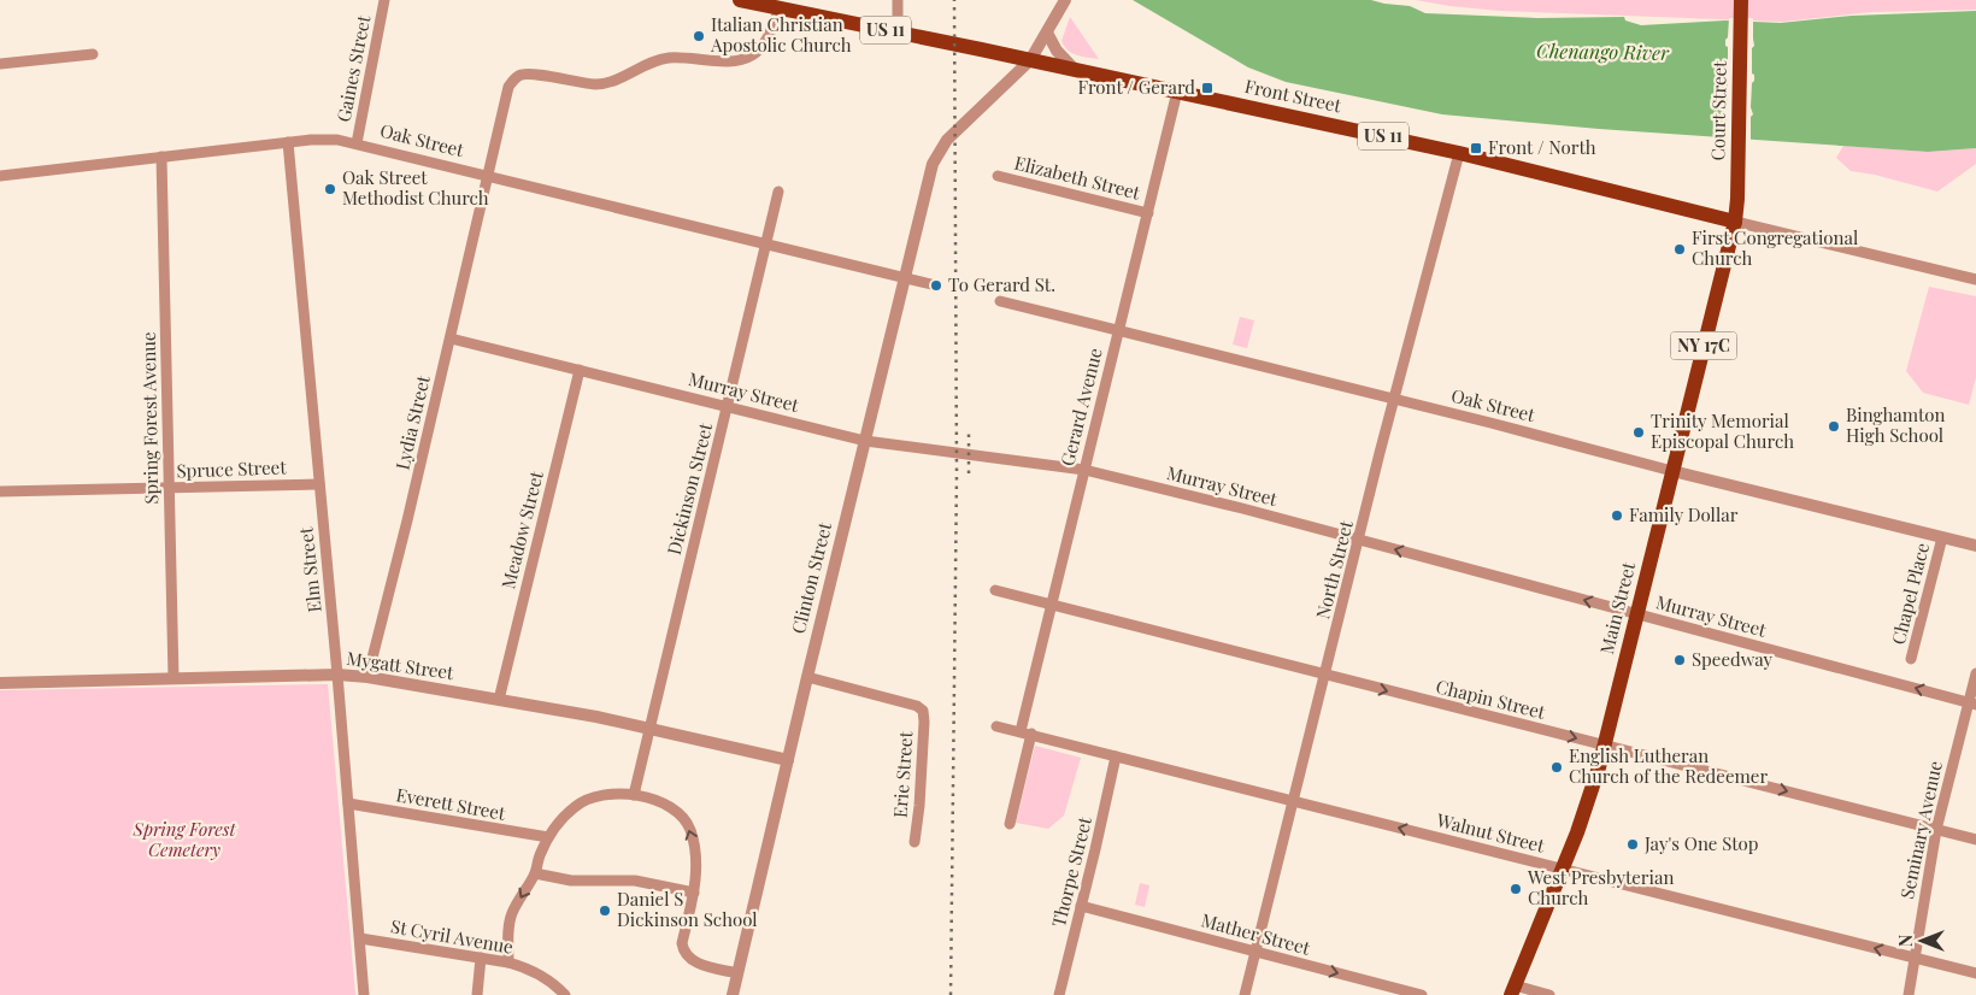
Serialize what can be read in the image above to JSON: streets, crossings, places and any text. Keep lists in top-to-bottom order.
{
  "streets": {
    "main road": [
      "US 11",
      "Front Street",
      "Court Street",
      "NY 17C",
      "Main Street"
    ],
    "street": [
      "Gaines Street",
      "Oak Street",
      "Elizabeth Street",
      "Murray Street",
      "Gerard Avenue",
      "Spring Forest Avenue",
      "Lydia Street",
      "Spruce Street",
      "Dickinson Street",
      "Meadow Street",
      "Elm Street",
      "North Street",
      "Clinton Street",
      "Chapel Place",
      "Mygatt Street",
      "Chapin Street",
      "Erie Street",
      "Everett Street",
      "Seminary Avenue",
      "Walnut Street",
      "Thorpe Street",
      "Mather Street",
      "St Cyril Avenue"
    ]
  },
  "crossings": [
    ["Gaines Street", "Oak Street"],
    ["Front Street", "Court Street"],
    ["Front Street", "Gerard Avenue"],
    ["Front Street", "Lydia Street"],
    ["Front Street", "North Street"],
    ["Front Street", "Clinton Street"],
    ["Front Street", "Main Street"],
    ["Court Street", "Main Street"],
    ["Oak Street", "Gerard Avenue"],
    ["Oak Street", "Spring Forest Avenue"],
    ["Oak Street", "Lydia Street"],
    ["Oak Street", "Dickinson Street"],
    ["Oak Street", "Elm Street"],
    ["Oak Street", "North Street"],
    ["Oak Street", "Clinton Street"],
    ["Oak Street", "Chapel Place"],
    ["Oak Street", "Main Street"],
    ["Elizabeth Street", "Gerard Avenue"],
    ["Murray Street", "Gerard Avenue"],
    ["Murray Street", "Lydia Street"],
    ["Murray Street", "Dickinson Street"],
    ["Murray Street", "Meadow Street"],
    ["Murray Street", "North Street"],
    ["Murray Street", "Clinton Street"],
    ["Murray Street", "Main Street"],
    ["Murray Street", "Seminary Avenue"],
    ["Gerard Avenue", "Chapin Street"],
    ["Gerard Avenue", "Walnut Street"],
    ["Spring Forest Avenue", "Spruce Street"],
    ["Spring Forest Avenue", "Mygatt Street"],
    ["Lydia Street", "Mygatt Street"],
    ["Spruce Street", "Elm Street"],
    ["Dickinson Street", "Mygatt Street"],
    ["Meadow Street", "Mygatt Street"],
    ["Elm Street", "Mygatt Street"],
    ["Elm Street", "Everett Street"],
    ["Elm Street", "St Cyril Avenue"],
    ["North Street", "Chapin Street"],
    ["North Street", "Walnut Street"],
    ["North Street", "Mather Street"],
    ["Clinton Street", "Mygatt Street"],
    ["Clinton Street", "Erie Street"],
    ["Main Street", "Chapin Street"],
    ["Main Street", "Walnut Street"],
    ["Chapin Street", "Seminary Avenue"],
    ["Seminary Avenue", "Walnut Street"],
    ["Walnut Street", "Thorpe Street"],
    ["Thorpe Street", "Mather Street"]
  ],
  "one_way": [
    "Murray Street",
    "Chapin Street",
    "Walnut Street",
    "Mather Street"
  ],
  "water": ["Chenango River"],
  "parks": ["Spring Forest Cemetery"],
  "places": {
    "other": [
      "Italian Christian Apostolic Church",
      "Oak Street Methodist Church",
      "First Congregational Church",
      "To Gerard St.",
      "Binghamton High School",
      "Trinity Memorial Episcopal Church",
      "Family Dollar",
      "Speedway",
      "English Lutheran Church of the Redeemer",
      "Jay's One Stop",
      "West Presbyterian Church",
      "Daniel S Dickinson School"
    ],
    "transit": ["Front / Gerard", "Front / North"]
  },
  "north": "left"
}
